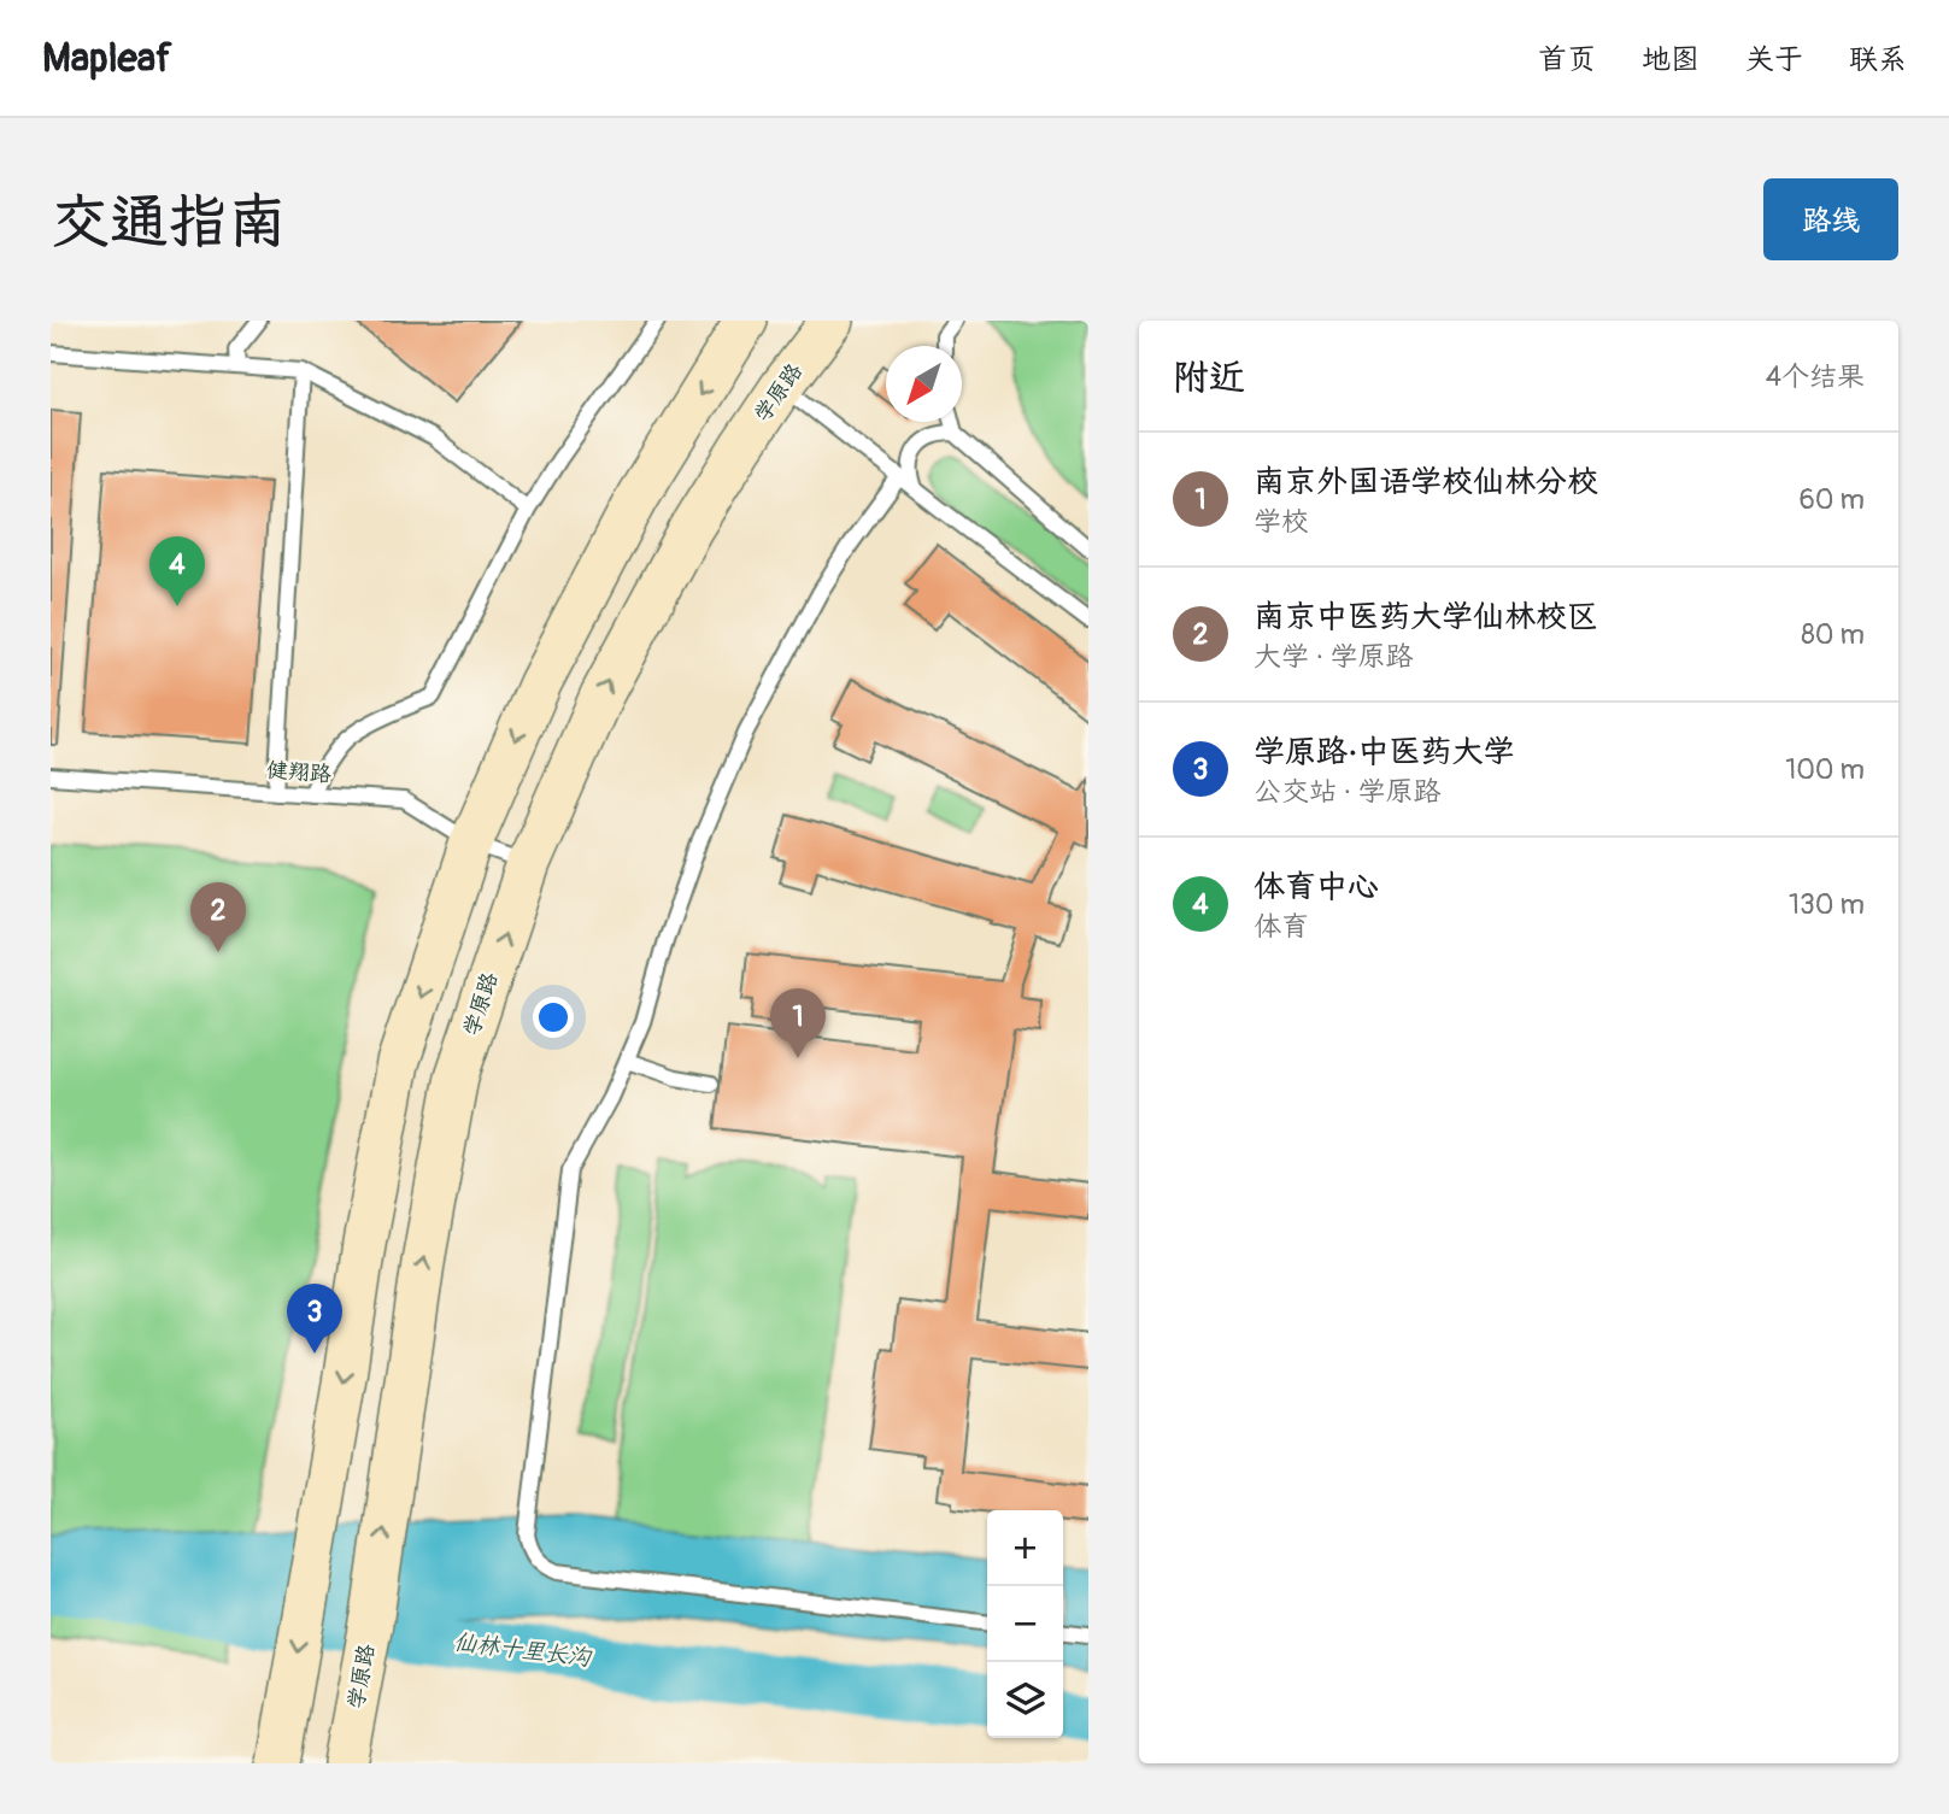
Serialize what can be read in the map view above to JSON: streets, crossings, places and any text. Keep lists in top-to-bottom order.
{
  "streets": {
    "street": ["学原路"],
    "lane": ["健翔路"]
  },
  "crossings": [
    ["学原路", "健翔路"]
  ],
  "water": ["仙林十里长沟"],
  "north": "bottom left",
  "page": {
    "header": "Mapleaf",
    "nav": [
      "首页",
      "地图",
      "关于",
      "联系"
    ],
    "buttons": "路线",
    "title": "交通指南",
    "heading": ["附近", "4个结果"],
    "list": [
      {
        "mark": "1",
        "name": "南京外国语学校仙林分校",
        "note": "学校",
        "value": "60 m"
      },
      {
        "mark": "2",
        "name": "南京中医药大学仙林校区",
        "note": "大学 · 学原路",
        "value": "80 m"
      },
      {
        "mark": "3",
        "name": "学原路·中医药大学",
        "note": "公交站 · 学原路",
        "value": "100 m"
      },
      {
        "mark": "4",
        "name": "体育中心",
        "note": "体育",
        "value": "130 m"
      }
    ],
    "pins": [
      "4",
      "2",
      "1",
      "3"
    ],
    "map_buttons": ["+", "−"]
  }
}
